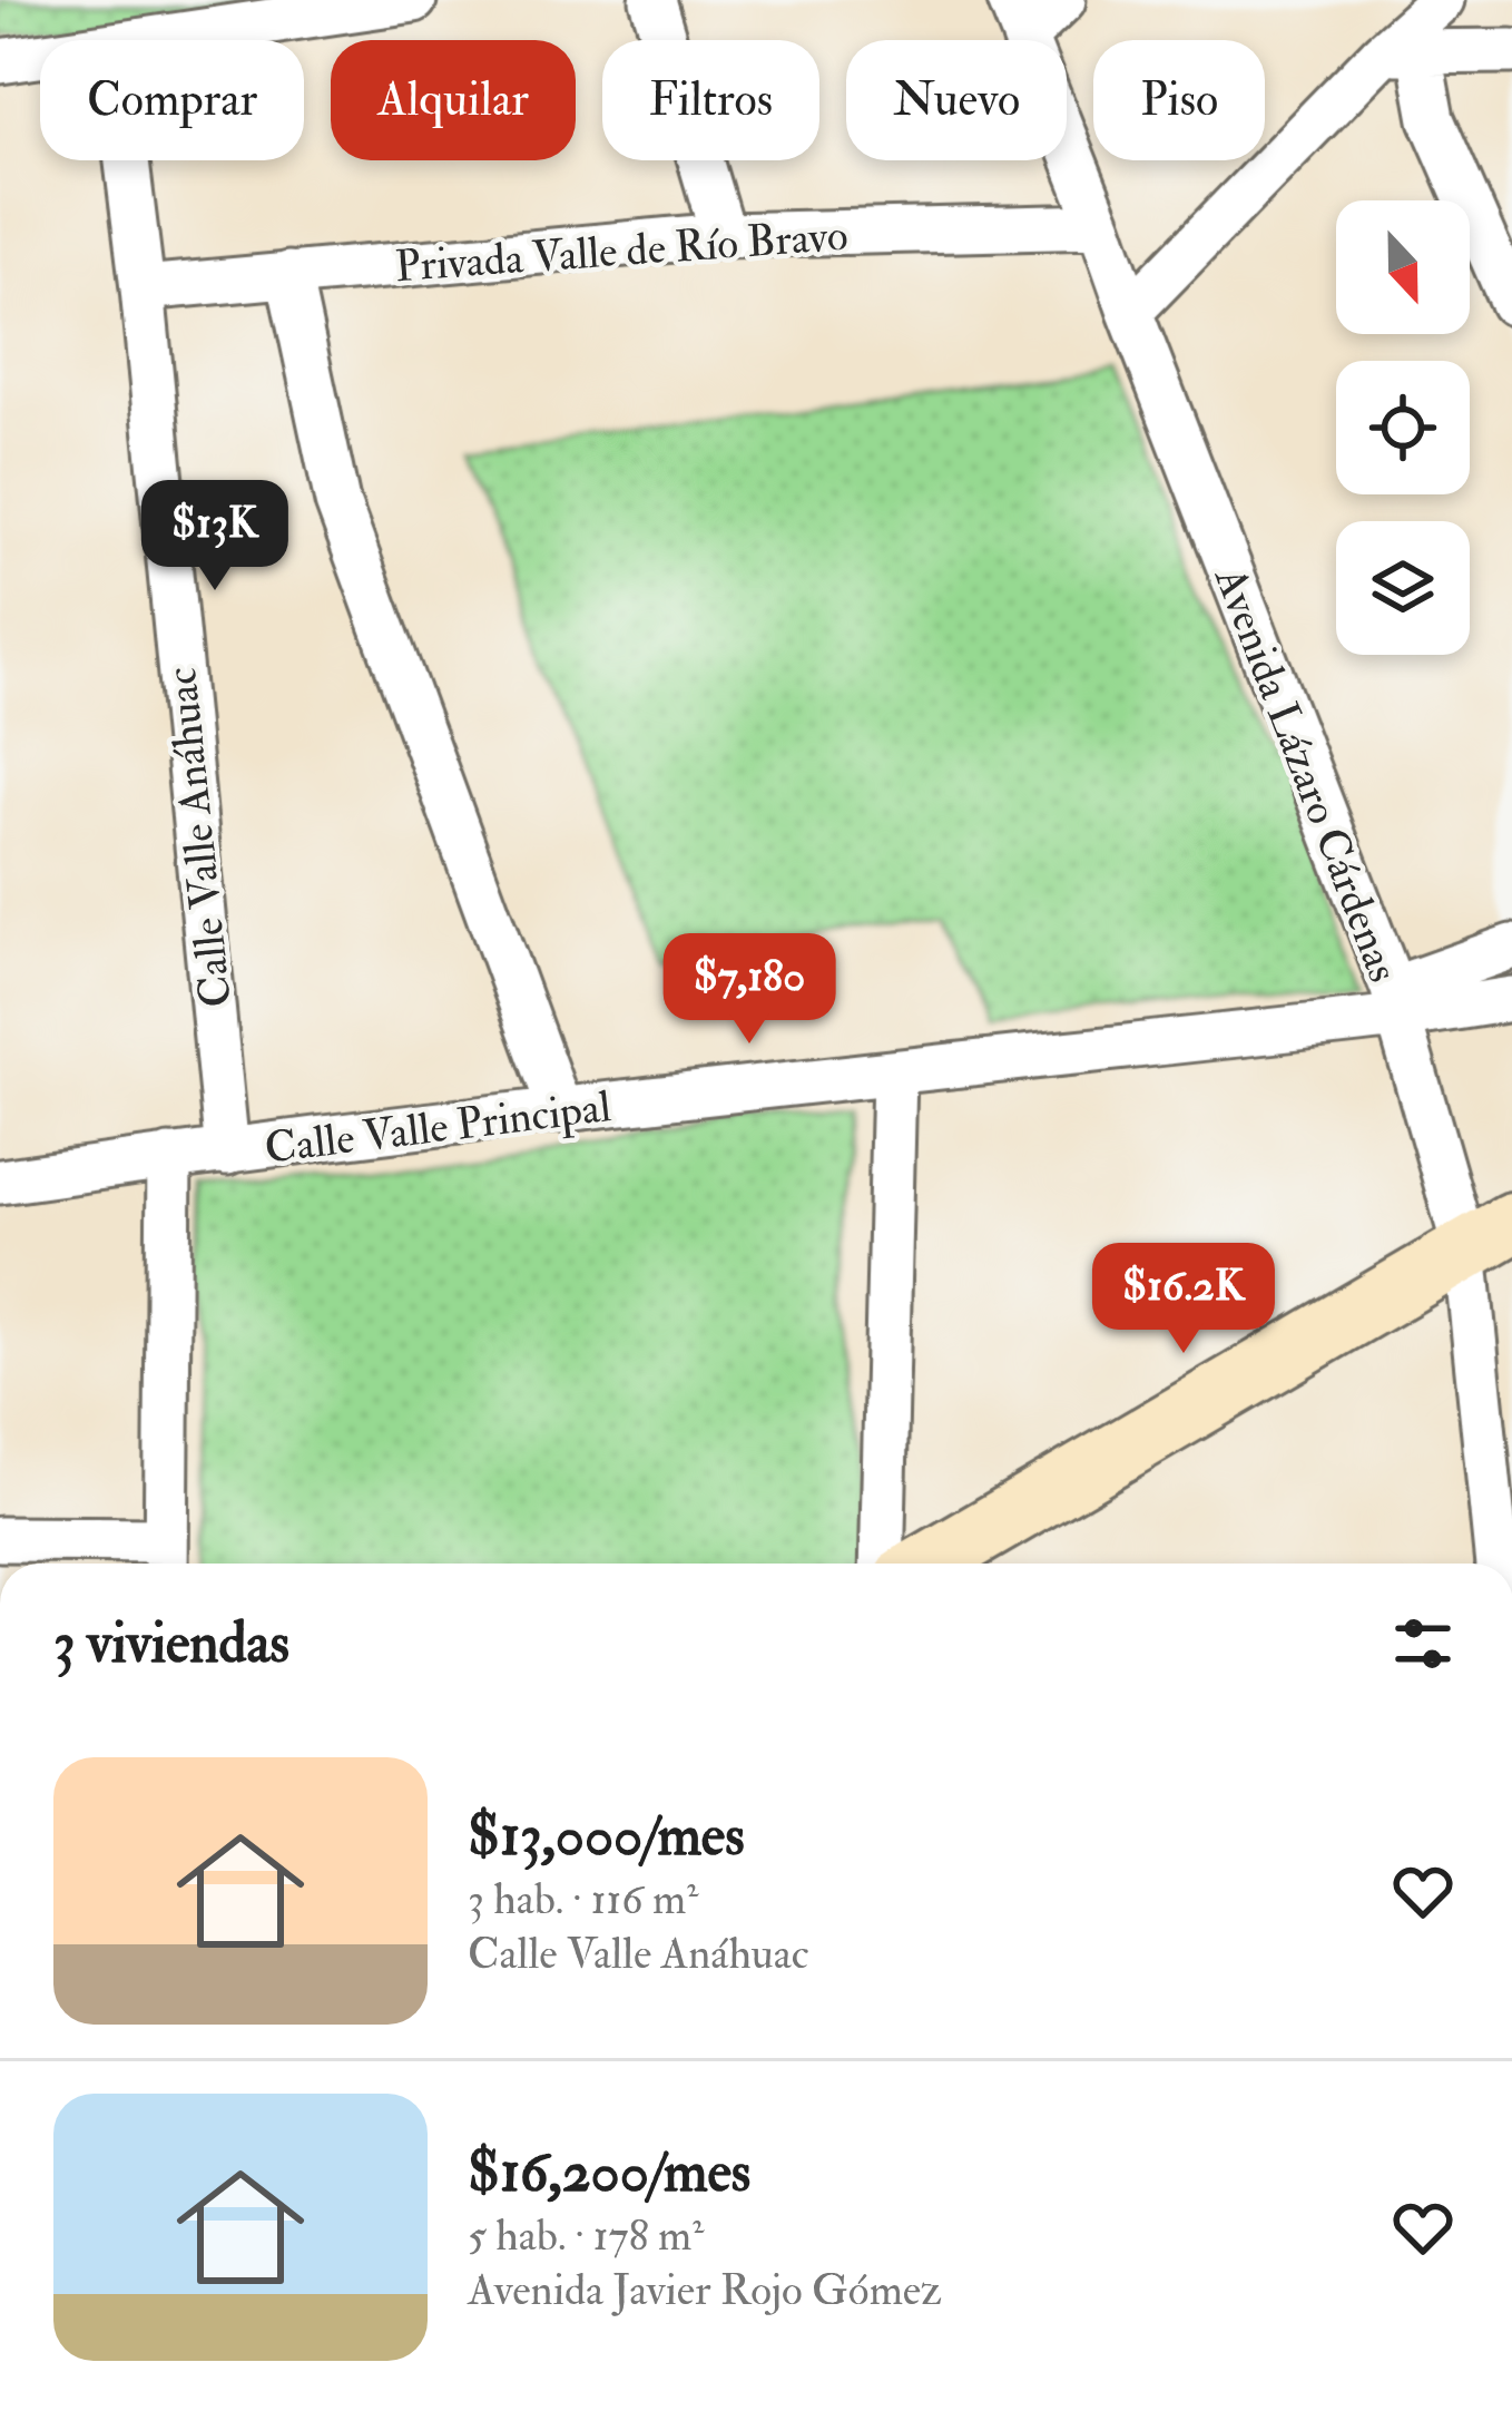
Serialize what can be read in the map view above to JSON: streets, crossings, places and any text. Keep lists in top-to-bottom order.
{
  "streets": {
    "street": [
      "Privada Valle de Río Bravo",
      "Avenida Lázaro Cárdenas",
      "Calle Valle Anáhuac",
      "Calle Valle Principal"
    ]
  },
  "crossings": [
    ["Privada Valle de Río Bravo", "Avenida Lázaro Cárdenas"],
    ["Privada Valle de Río Bravo", "Calle Valle Anáhuac"],
    ["Avenida Lázaro Cárdenas", "Calle Valle Principal"],
    ["Calle Valle Anáhuac", "Calle Valle Principal"]
  ],
  "north": "bottom",
  "page": {
    "chip": [
      "Comprar",
      "Alquilar",
      "Filtros",
      "Nuevo",
      "Piso"
    ],
    "price": ["$13K", "$7,180", "$16.2K"],
    "heading": "3 viviendas",
    "list": [
      {
        "name": "$13,000/mes",
        "note": "3 hab. · 116 m² · Calle Valle Anáhuac"
      },
      {
        "name": "$16,200/mes",
        "note": "5 hab. · 178 m² · Avenida Javier Rojo Gómez"
      }
    ]
  }
}
